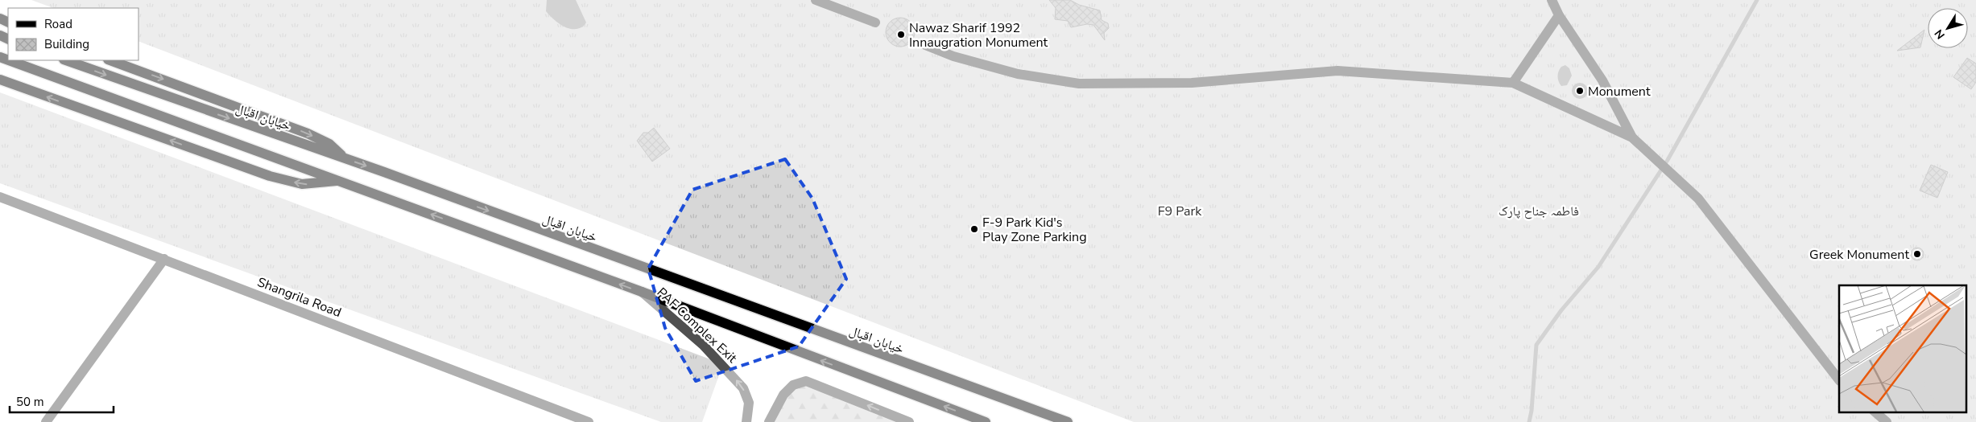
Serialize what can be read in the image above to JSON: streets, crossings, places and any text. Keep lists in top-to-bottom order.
{
  "streets": {
    "main road": ["خیابان اقبال"],
    "street": ["Shangrila Road", "PAF Complex Exit"]
  },
  "one_way": ["PAF Complex Exit"],
  "parks": ["F9 Park", "فاطمہ جناح پارک"],
  "places": [
    "Nawaz Sharif 1992 Innaugration Monument",
    "Monument",
    "F-9 Park Kid's Play Zone Parking",
    "Greek Monument"
  ],
  "legend": ["Road", "Building"],
  "scale_bar": "50 m",
  "north": "bottom left"
}
